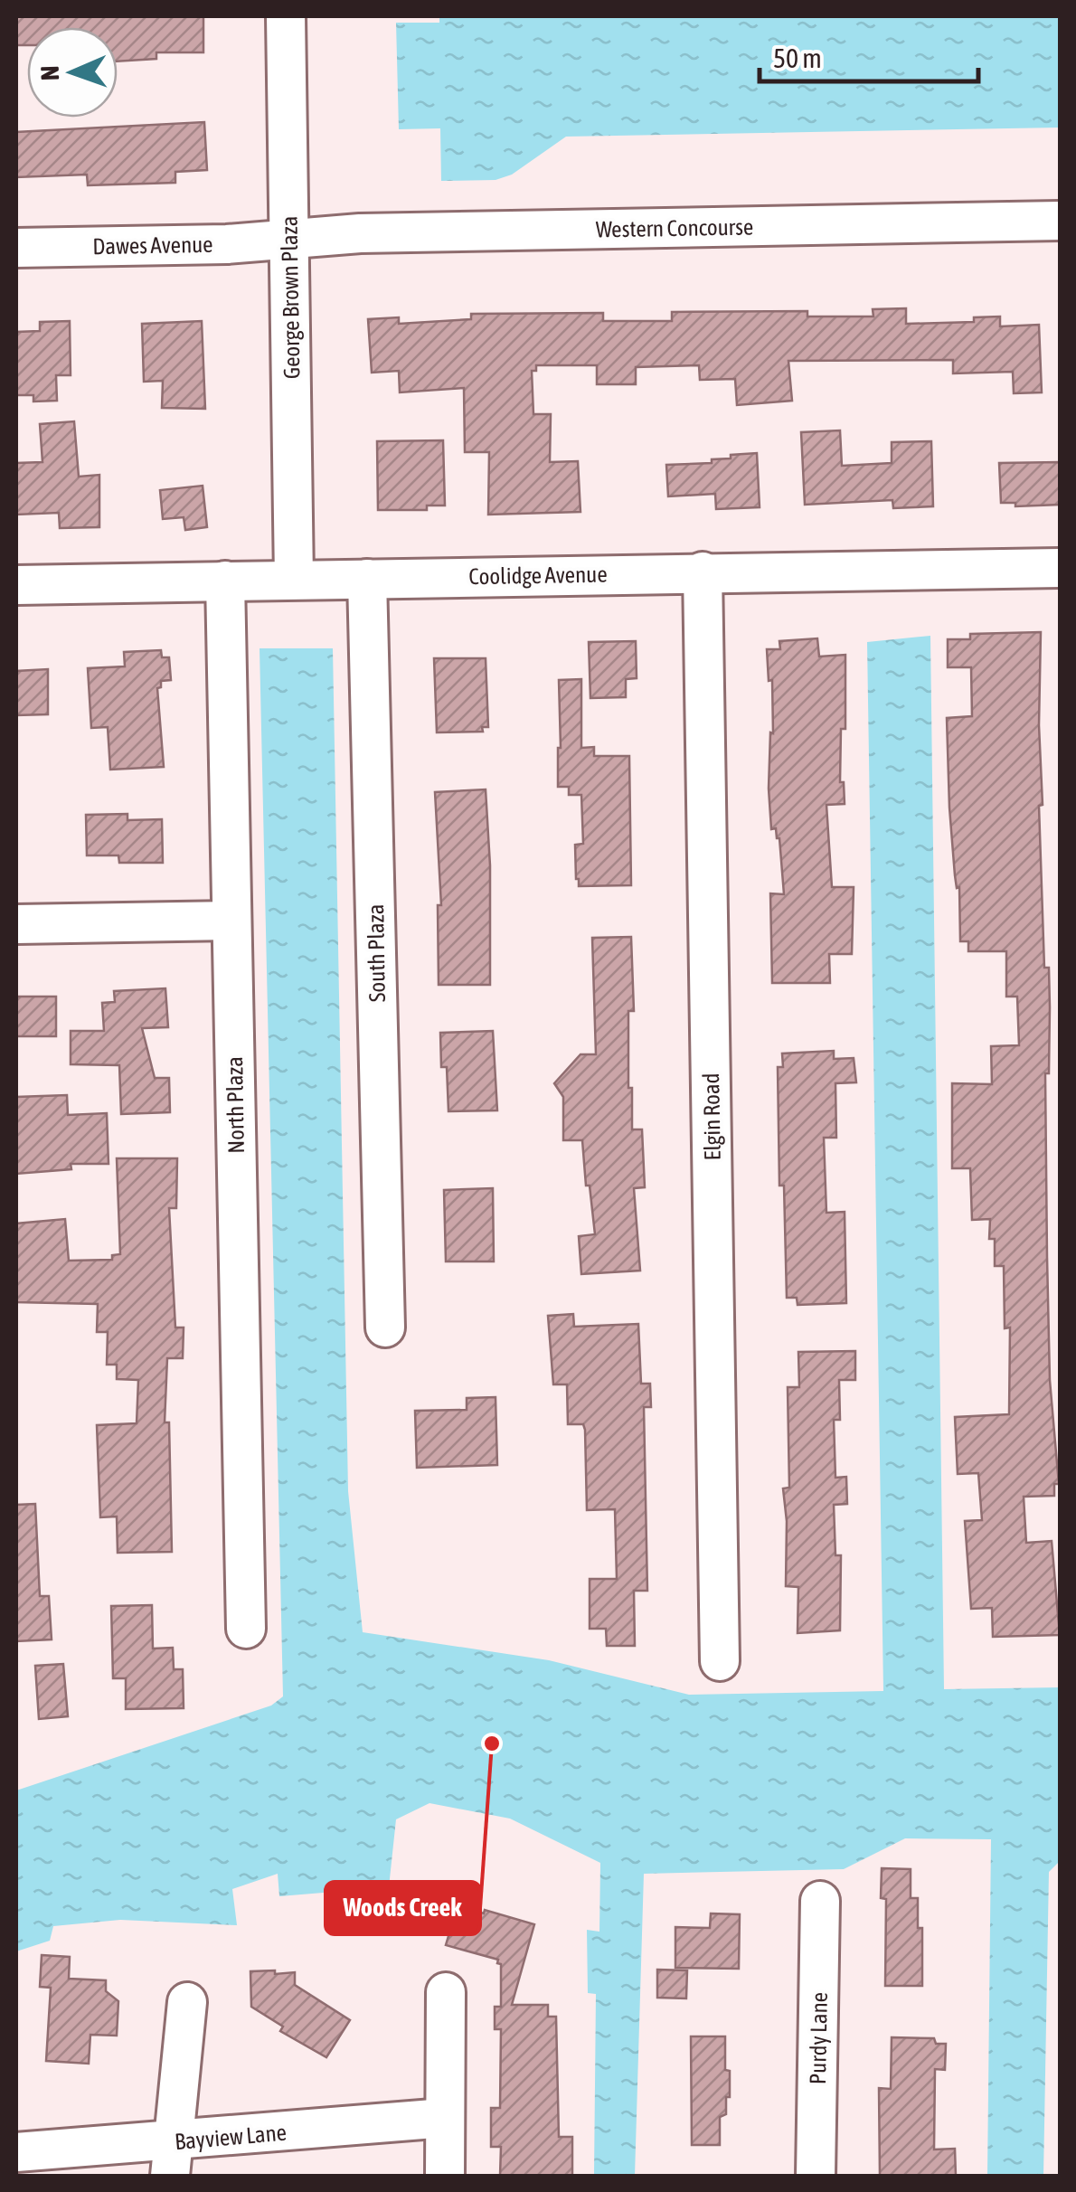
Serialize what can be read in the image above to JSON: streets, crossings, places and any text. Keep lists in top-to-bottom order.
{
  "streets": {
    "street": [
      "Western Concourse",
      "Dawes Avenue",
      "George Brown Plaza",
      "Coolidge Avenue",
      "South Plaza",
      "North Plaza",
      "Elgin Road",
      "Purdy Lane",
      "Bayview Lane"
    ]
  },
  "crossings": [
    ["Western Concourse", "Dawes Avenue"],
    ["Western Concourse", "George Brown Plaza"],
    ["Dawes Avenue", "George Brown Plaza"],
    ["George Brown Plaza", "Coolidge Avenue"],
    ["Coolidge Avenue", "South Plaza"],
    ["Coolidge Avenue", "North Plaza"],
    ["Coolidge Avenue", "Elgin Road"]
  ],
  "places": ["Woods Creek"],
  "scale_bar": "50 m",
  "north": "left"
}
